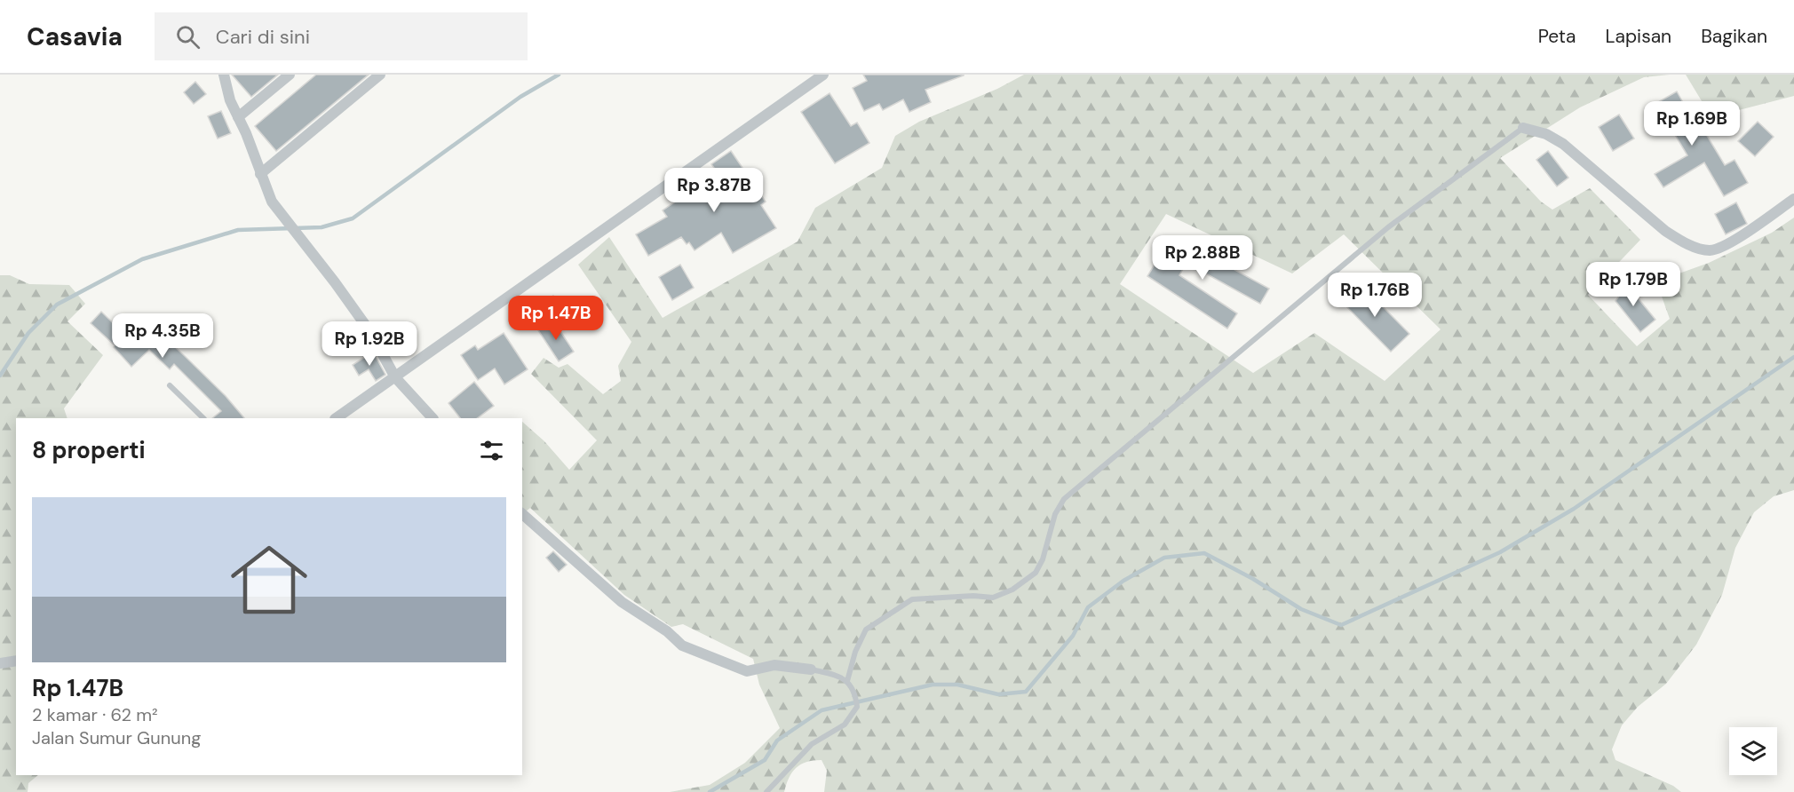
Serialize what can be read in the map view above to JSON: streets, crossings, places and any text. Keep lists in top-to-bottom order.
{
  "page": {
    "header": "Casavia",
    "search": "Cari di sini",
    "nav": ["Peta", "Lapisan", "Bagikan"],
    "price": [
      "Rp 1.69B",
      "Rp 3.87B",
      "Rp 2.88B",
      "Rp 1.79B",
      "Rp 1.76B",
      "Rp 1.47B",
      "Rp 4.35B",
      "Rp 1.92B"
    ],
    "heading": "8 properti",
    "list": [
      {
        "name": "Rp 1.47B",
        "note": "2 kamar · 62 m² · Jalan Sumur Gunung"
      }
    ]
  }
}
